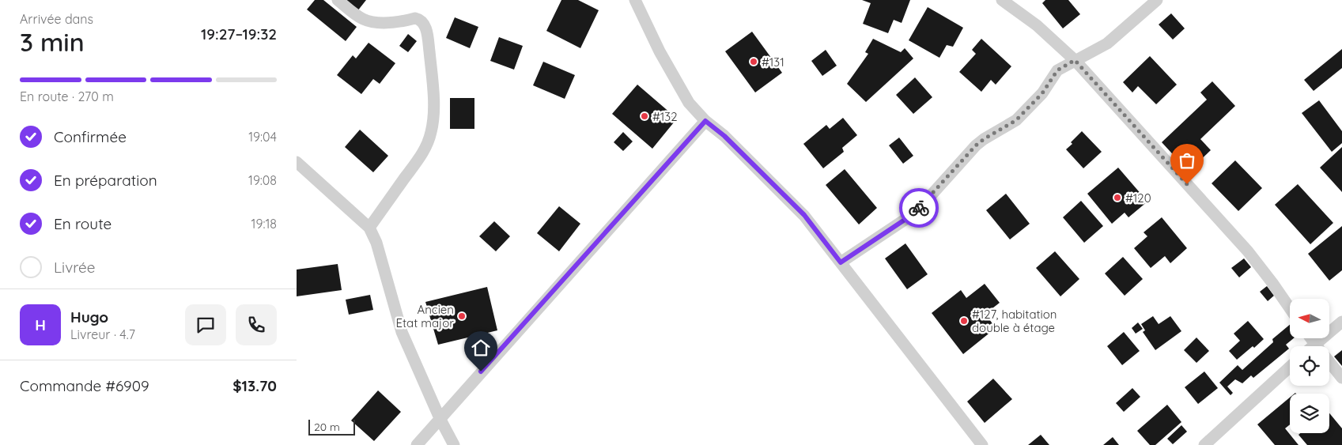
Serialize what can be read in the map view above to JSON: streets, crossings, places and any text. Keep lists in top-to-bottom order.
{
  "places": [
    "#131",
    "#132",
    "#120",
    "Ancien Etat major",
    "#127, habitation double à étage"
  ],
  "scale_bar": "20 m",
  "north": "left",
  "page": {
    "heading": ["3 min", "Arrivée dans", "19:27–19:32"],
    "panel": [
      "Hugo",
      "Livreur · 4.7",
      "Commande #6909",
      "$13.70"
    ],
    "bar": "En route · 270 m",
    "list": [
      ["Confirmée", "19:04"],
      ["En préparation", "19:08"],
      ["En route", "19:18"],
      "Livrée"
    ],
    "round": "H",
    "scale": "20 m"
  }
}
